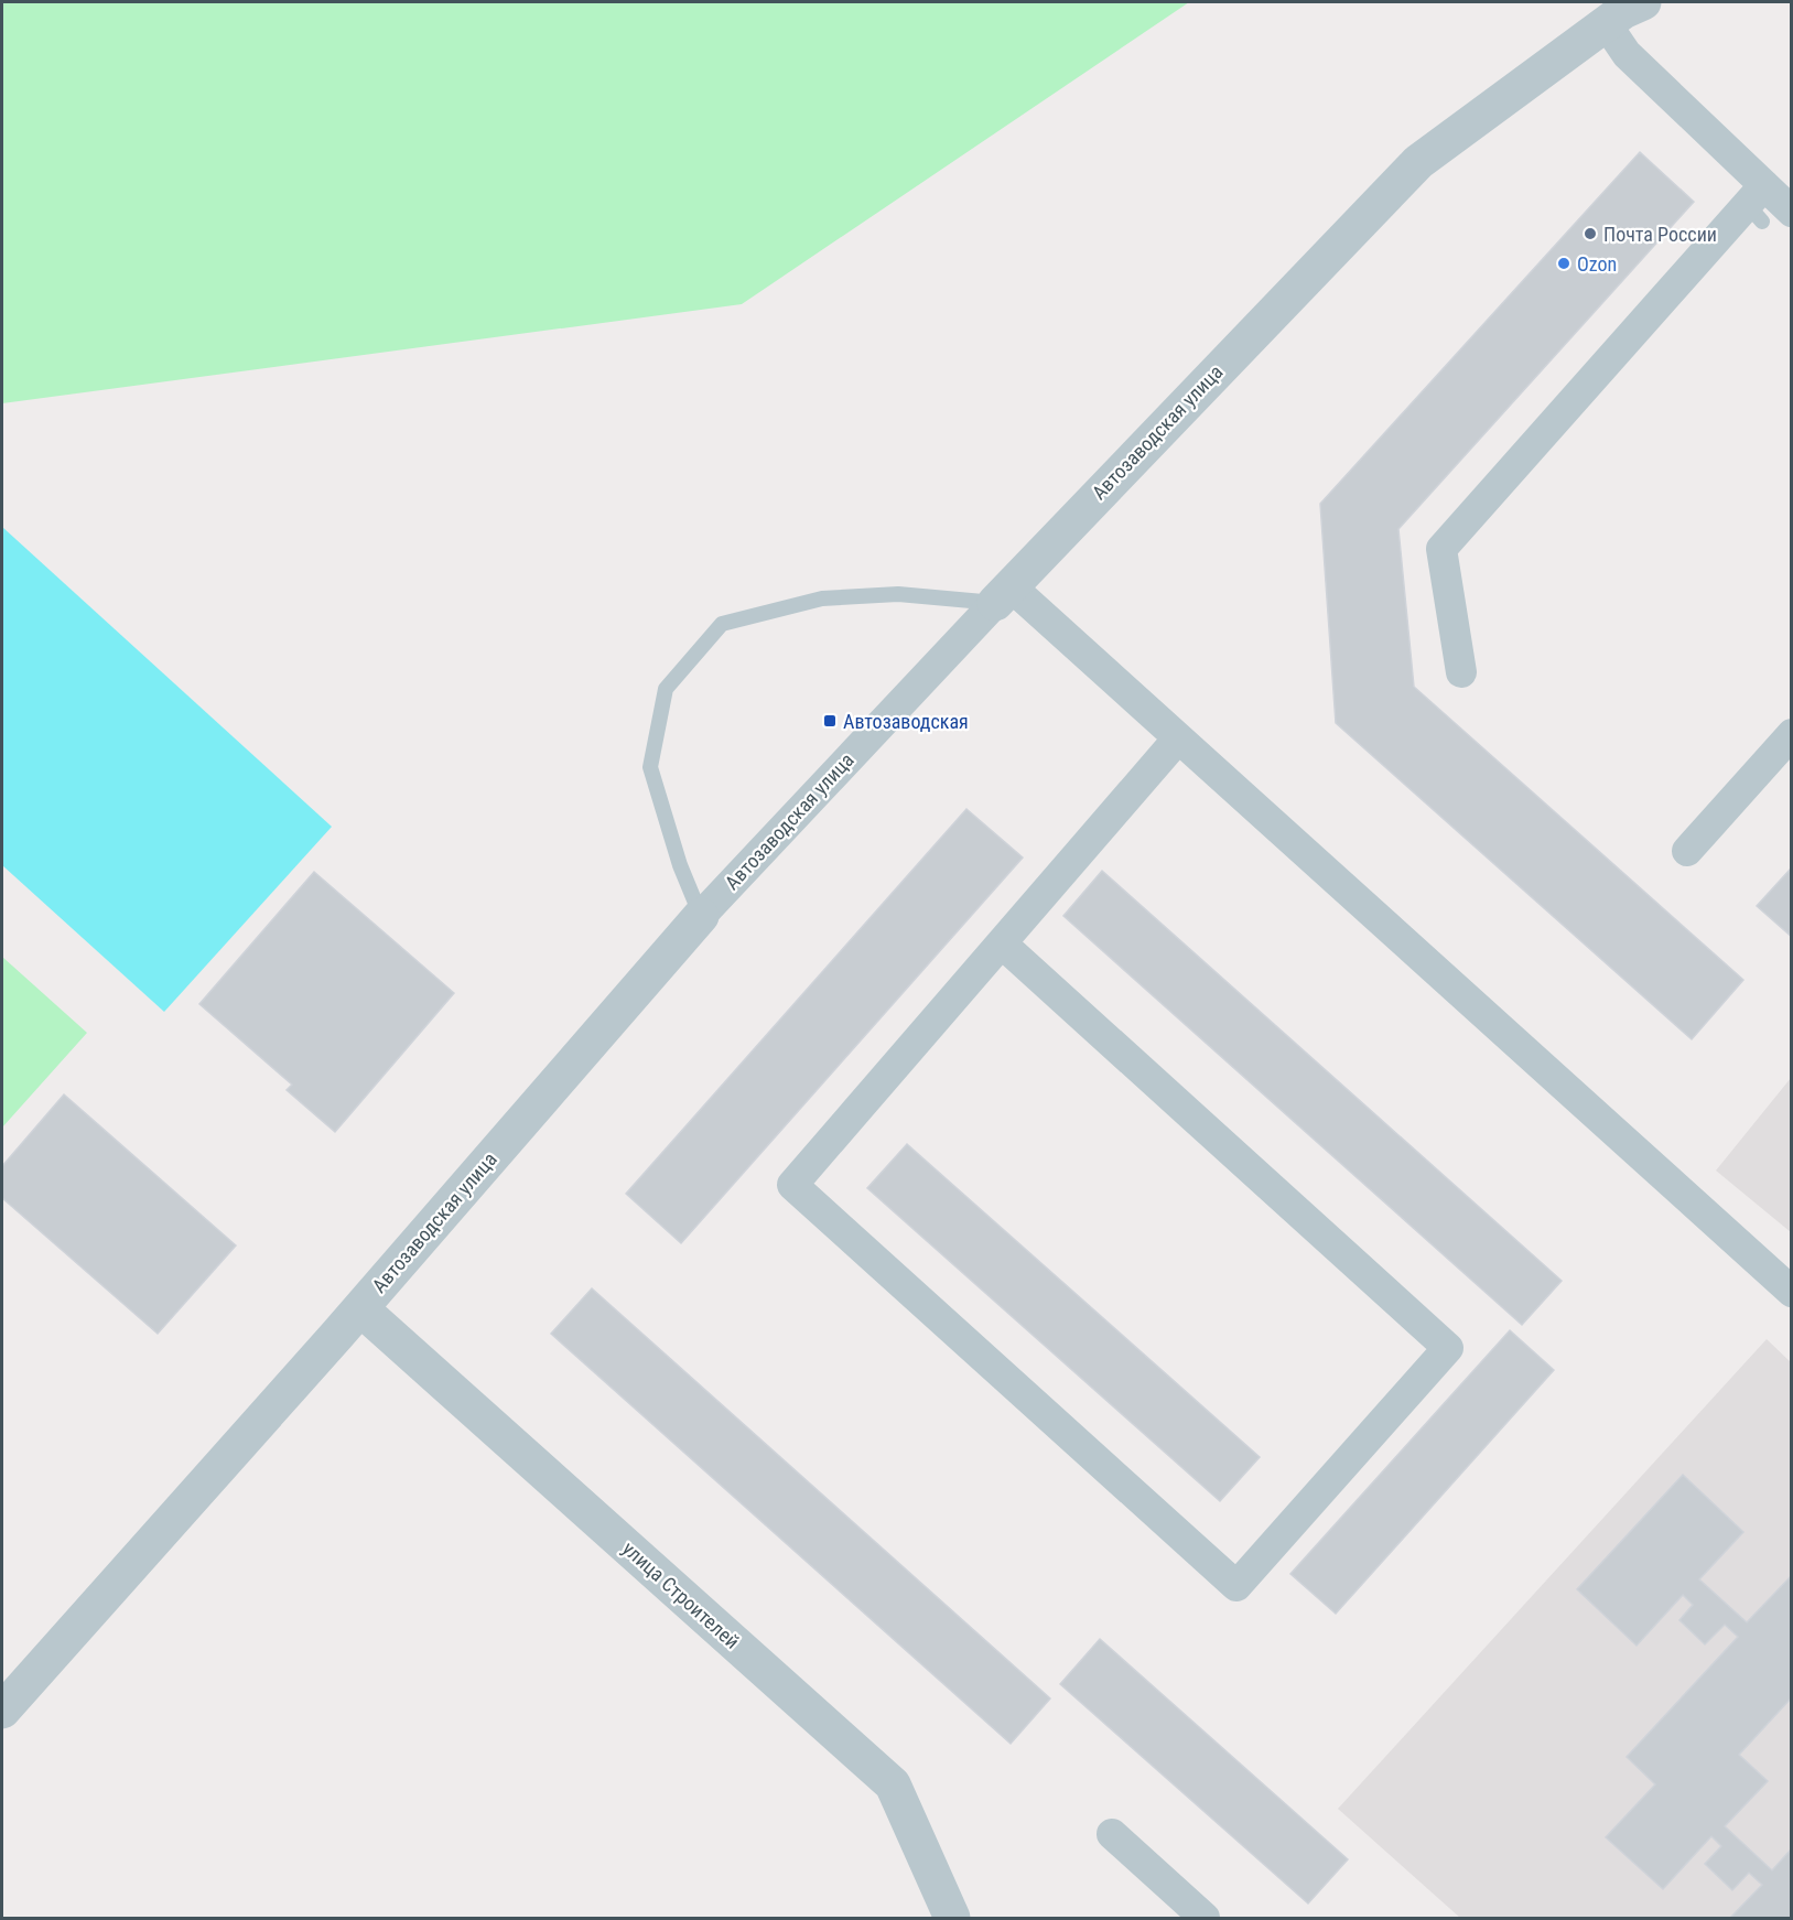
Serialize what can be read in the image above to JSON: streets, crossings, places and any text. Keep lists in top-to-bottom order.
{
  "streets": {
    "street": ["Автозаводская улица", "улица Строителей"]
  },
  "crossings": [
    ["Автозаводская улица", "улица Строителей"]
  ],
  "places": {
    "other": ["Почта России", "Ozon"],
    "transit": ["Автозаводская"]
  }
}
